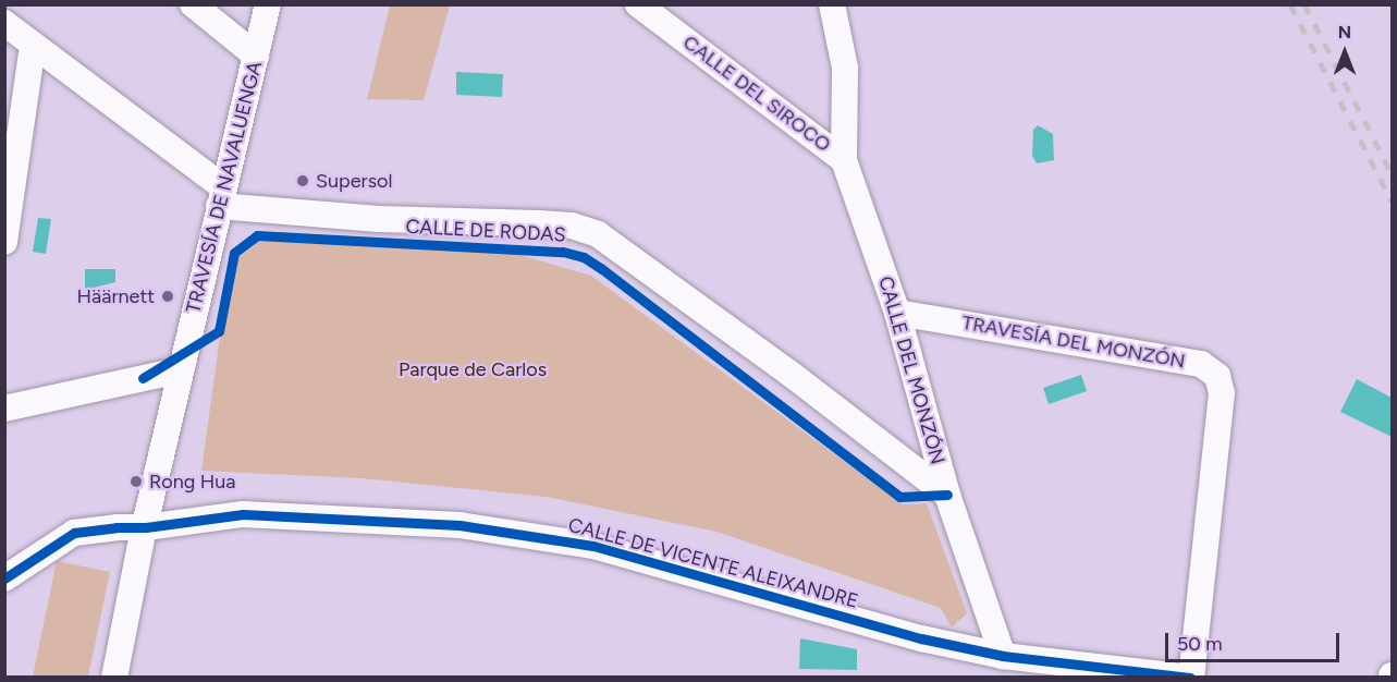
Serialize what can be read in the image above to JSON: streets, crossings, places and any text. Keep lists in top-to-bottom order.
{
  "streets": {
    "street": [
      "CALLE DEL SIROCO",
      "TRAVESÍA DE NAVALUENGA",
      "CALLE DE RODAS",
      "TRAVESÍA DEL MONZÓN",
      "CALLE DEL MONZÓN",
      "CALLE DE VICENTE ALEIXANDRE"
    ]
  },
  "crossings": [
    ["CALLE DEL SIROCO", "CALLE DEL MONZÓN"],
    ["TRAVESÍA DE NAVALUENGA", "CALLE DE RODAS"],
    ["TRAVESÍA DE NAVALUENGA", "CALLE DE VICENTE ALEIXANDRE"],
    ["CALLE DE RODAS", "CALLE DEL MONZÓN"],
    ["TRAVESÍA DEL MONZÓN", "CALLE DEL MONZÓN"],
    ["TRAVESÍA DEL MONZÓN", "CALLE DE VICENTE ALEIXANDRE"],
    ["CALLE DEL MONZÓN", "CALLE DE VICENTE ALEIXANDRE"]
  ],
  "parks": ["Parque de Carlos"],
  "places": ["Supersol", "Häärnett", "Rong Hua"],
  "scale_bar": "50 m",
  "north": "top"
}
